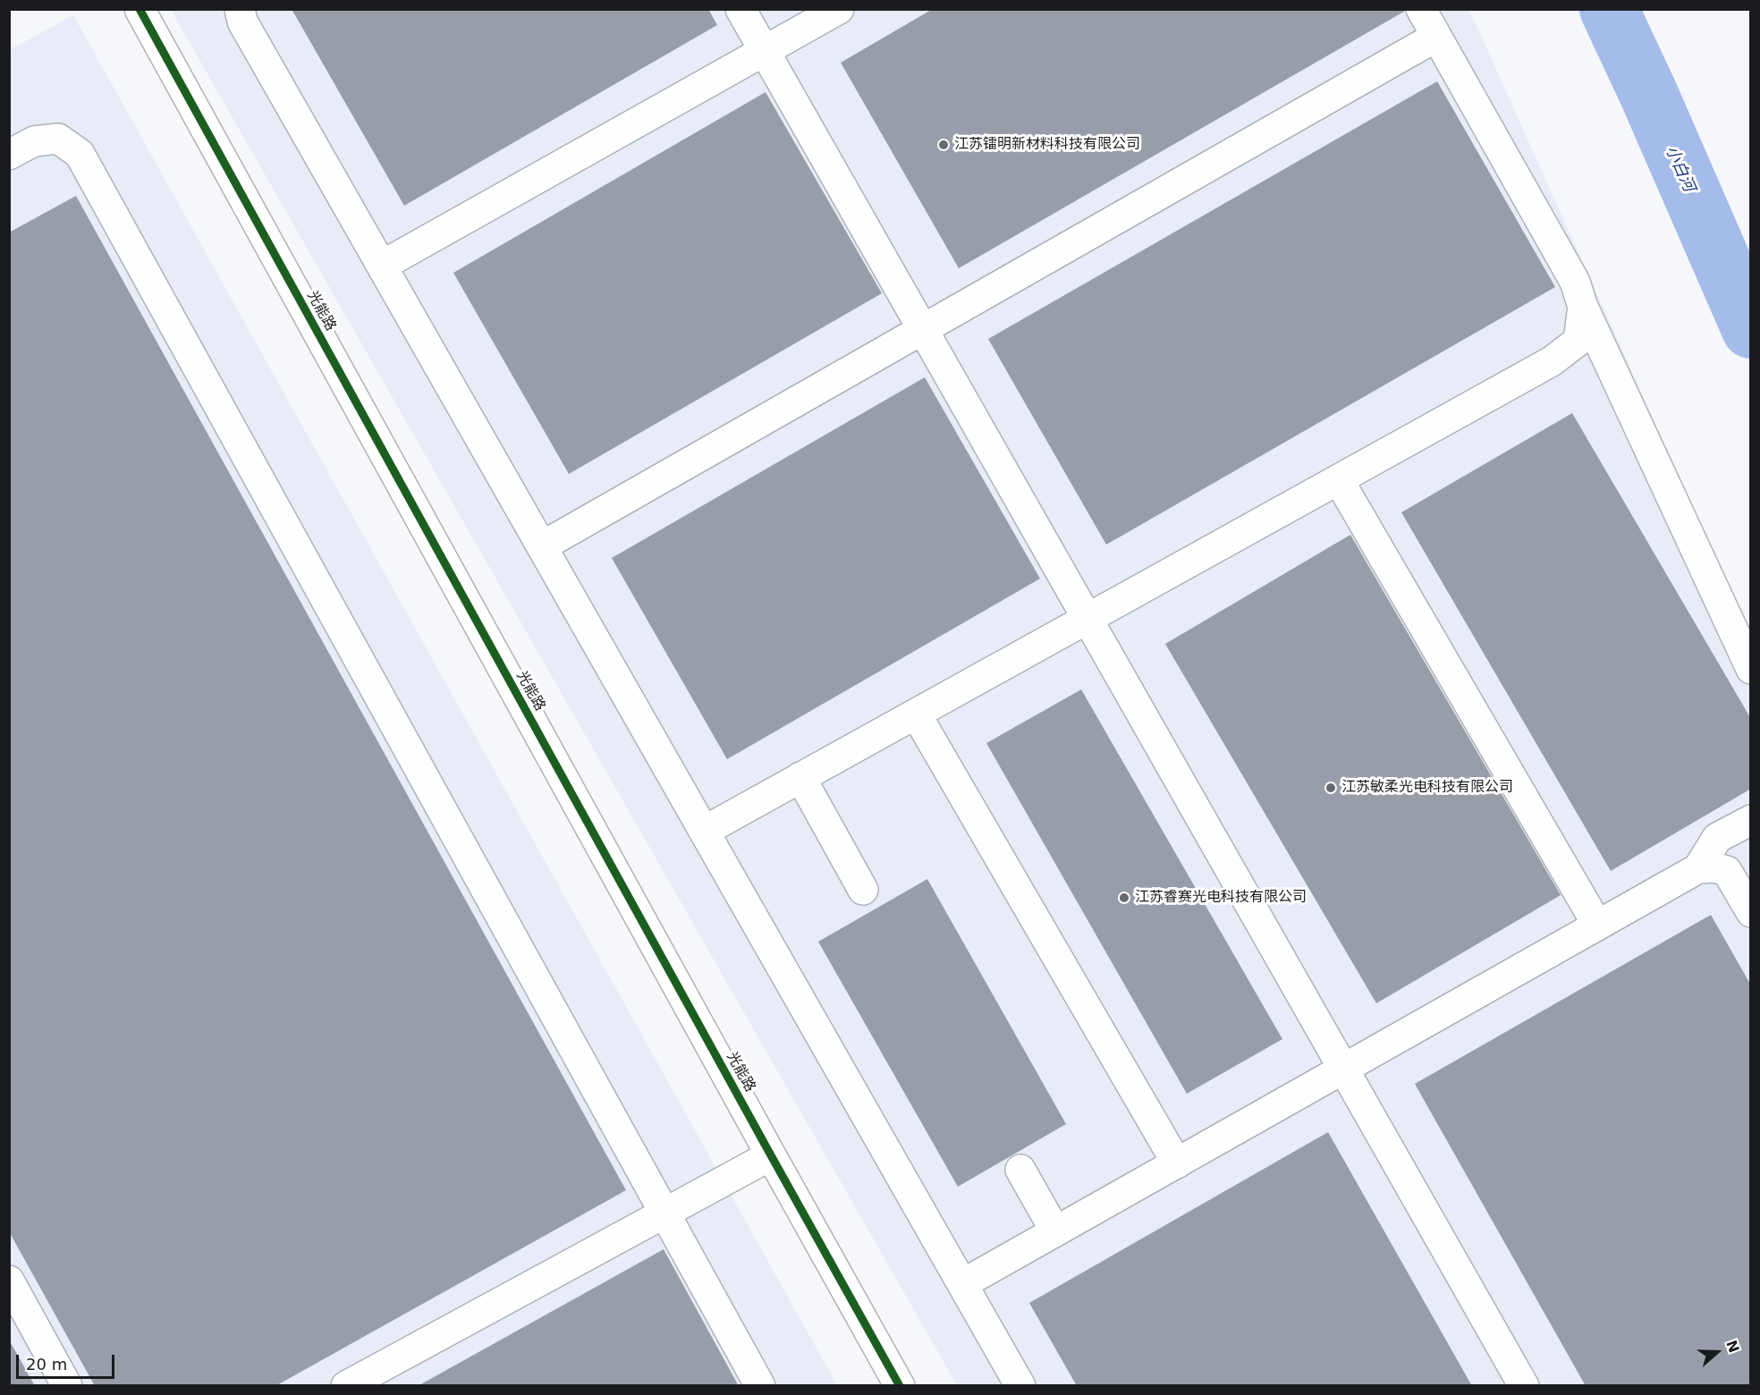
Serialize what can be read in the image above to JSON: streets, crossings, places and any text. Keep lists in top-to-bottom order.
{
  "streets": {
    "street": ["光能路"]
  },
  "water": ["小白河"],
  "places": ["江苏镭明新材料科技有限公司", "江苏敏柔光电科技有限公司", "江苏睿赛光电科技有限公司"],
  "scale_bar": "20 m",
  "north": "right"
}
